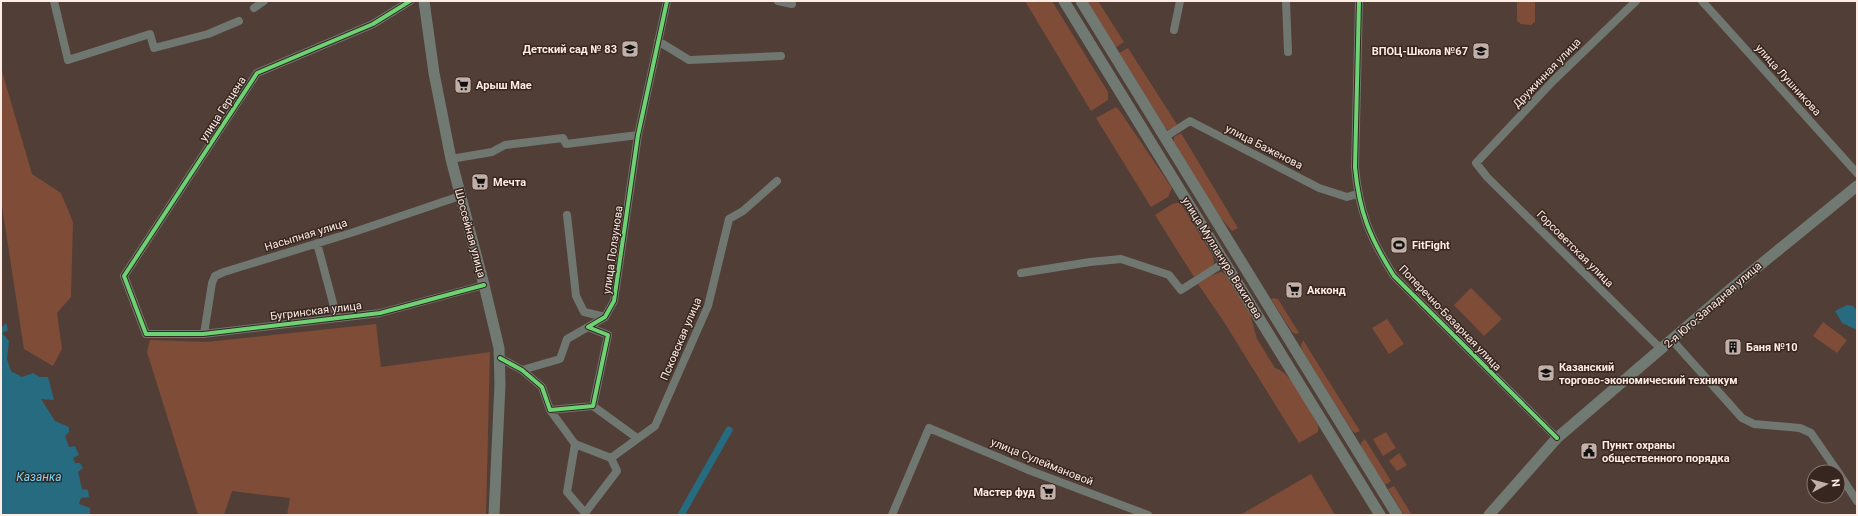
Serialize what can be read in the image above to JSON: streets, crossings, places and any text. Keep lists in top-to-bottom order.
{
  "streets": {
    "main road": ["Шоссейная улица", "улица Мулланура Вахитова", "2-я Юго-Западная улица"],
    "street": [
      "Дружинная улица",
      "улица Лушникова",
      "улица Герцена",
      "улица Баженова",
      "Насыпная улица",
      "Горсоветская улица",
      "улица Ползунова",
      "Бугринская улица",
      "Поперечно-Базарная улица",
      "Псковская улица",
      "улица Сулеймановой"
    ]
  },
  "crossings": [
    ["Дружинная улица", "Горсоветская улица"],
    ["улица Герцена", "Бугринская улица"],
    ["улица Баженова", "улица Мулланура Вахитова"],
    ["улица Баженова", "Поперечно-Базарная улица"],
    ["Шоссейная улица", "Насыпная улица"],
    ["Шоссейная улица", "Бугринская улица"],
    ["Насыпная улица", "Бугринская улица"],
    ["Горсоветская улица", "2-я Юго-Западная улица"],
    ["2-я Юго-Западная улица", "Поперечно-Базарная улица"]
  ],
  "water": ["Казанка"],
  "places": {
    "school or university": ["Детский сад № 83", "ВПОЦ-Школа №67", "Казанский торгово-экономический техникум"],
    "supermarket": [
      "Арыш Мае",
      "Мечта",
      "Акконд",
      "Мастер фуд"
    ],
    "sports": ["FitFight"],
    "building": ["Баня №10"],
    "public building": ["Пункт охраны общественного порядка"]
  },
  "north": "right"
}
